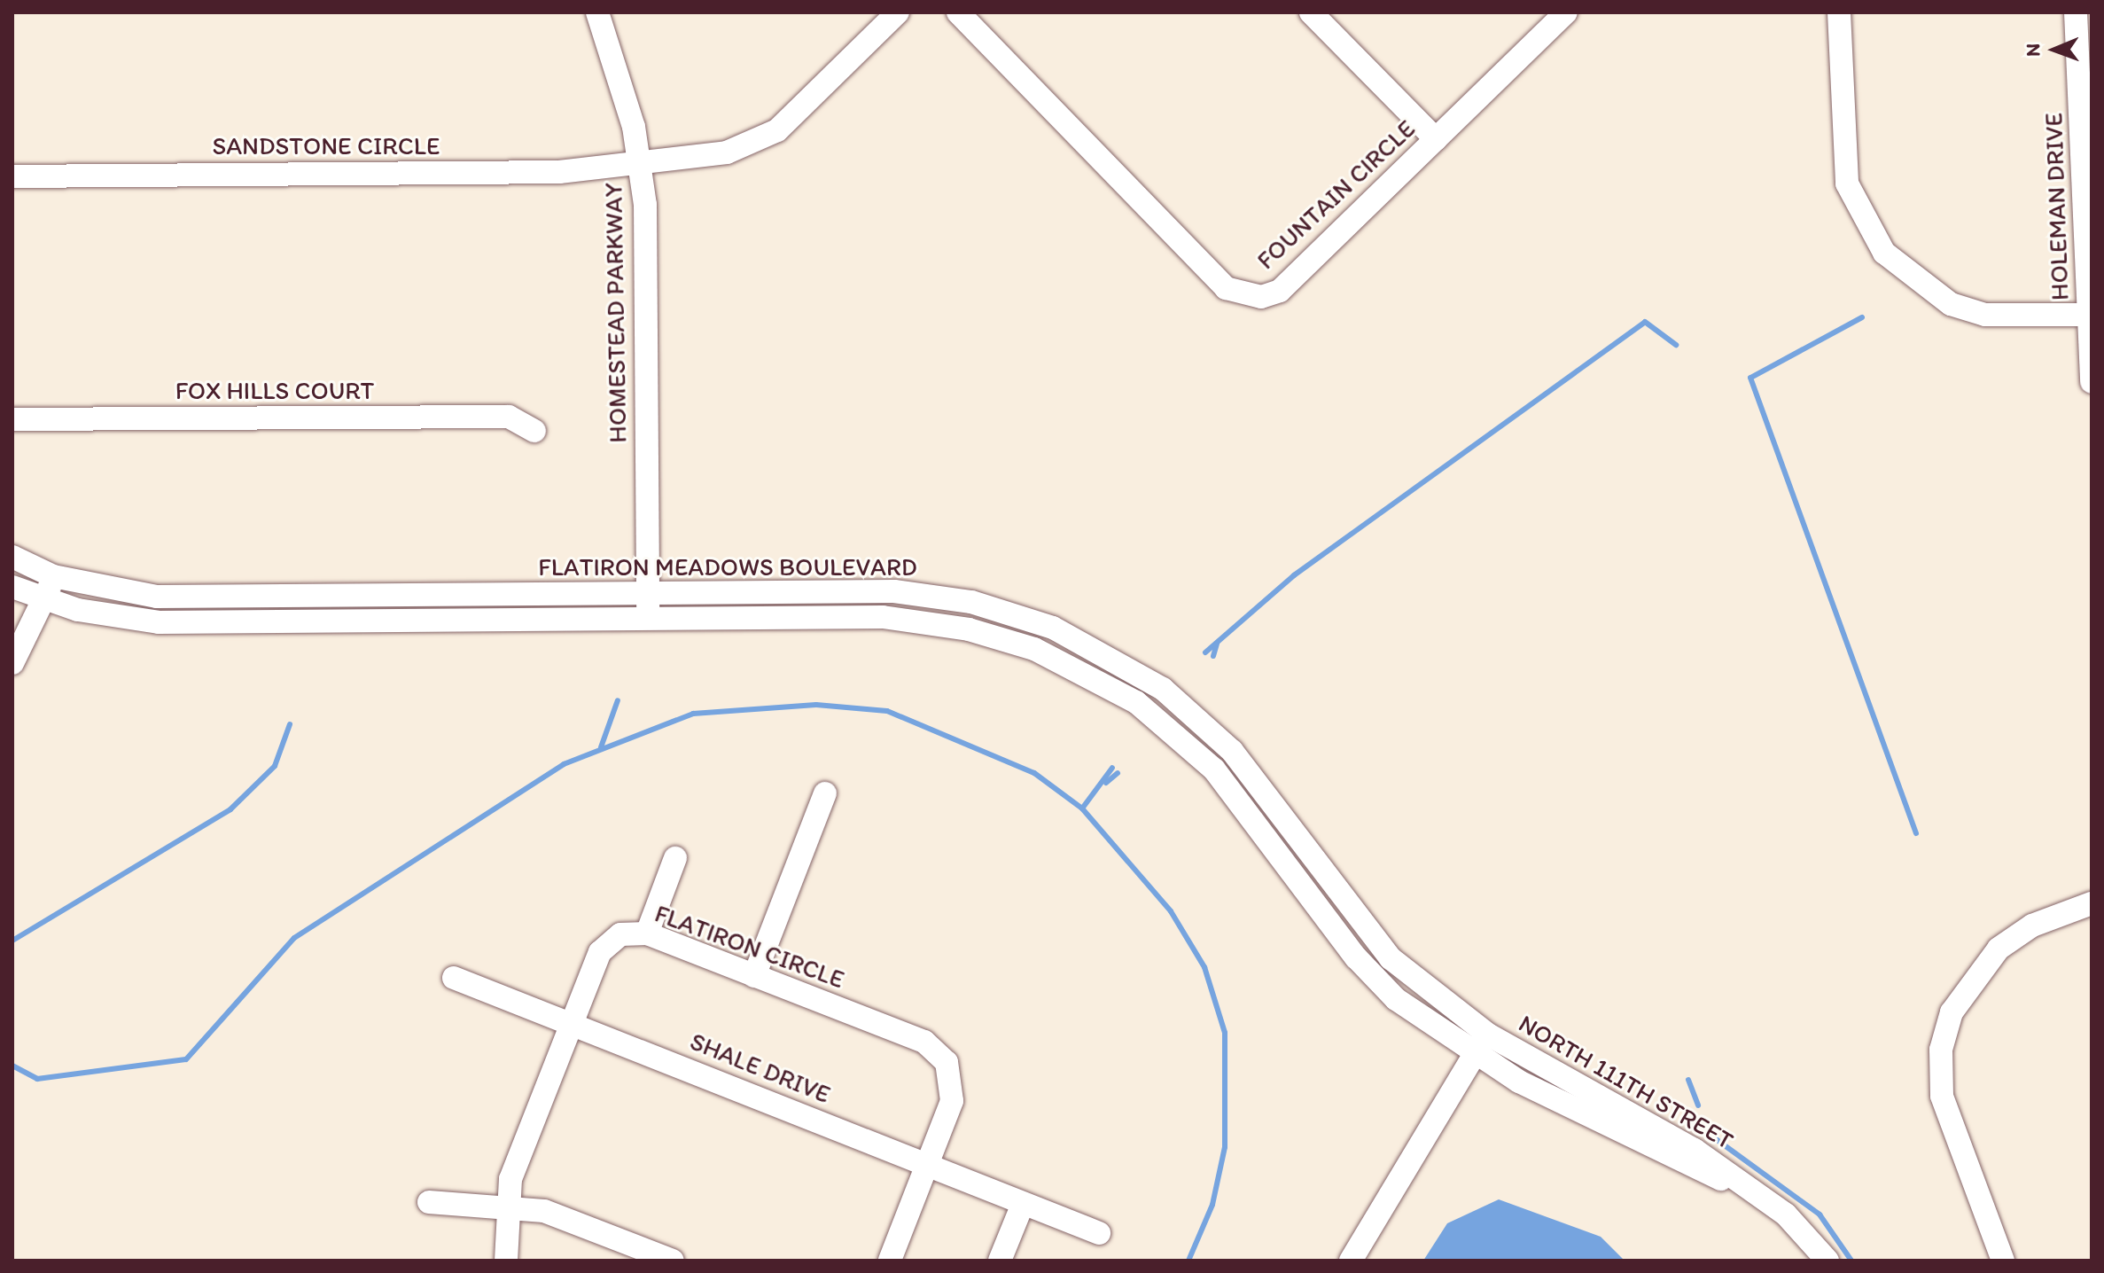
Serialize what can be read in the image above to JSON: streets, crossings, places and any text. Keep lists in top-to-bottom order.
{
  "streets": {
    "street": [
      "SANDSTONE CIRCLE",
      "FOUNTAIN CIRCLE",
      "HOLEMAN DRIVE",
      "HOMESTEAD PARKWAY",
      "FOX HILLS COURT",
      "FLATIRON MEADOWS BOULEVARD",
      "FLATIRON CIRCLE",
      "SHALE DRIVE",
      "NORTH 111TH STREET"
    ]
  },
  "crossings": [
    ["SANDSTONE CIRCLE", "HOMESTEAD PARKWAY"],
    ["HOMESTEAD PARKWAY", "FLATIRON MEADOWS BOULEVARD"],
    ["FLATIRON MEADOWS BOULEVARD", "NORTH 111TH STREET"],
    ["FLATIRON CIRCLE", "SHALE DRIVE"]
  ],
  "north": "left"
}
